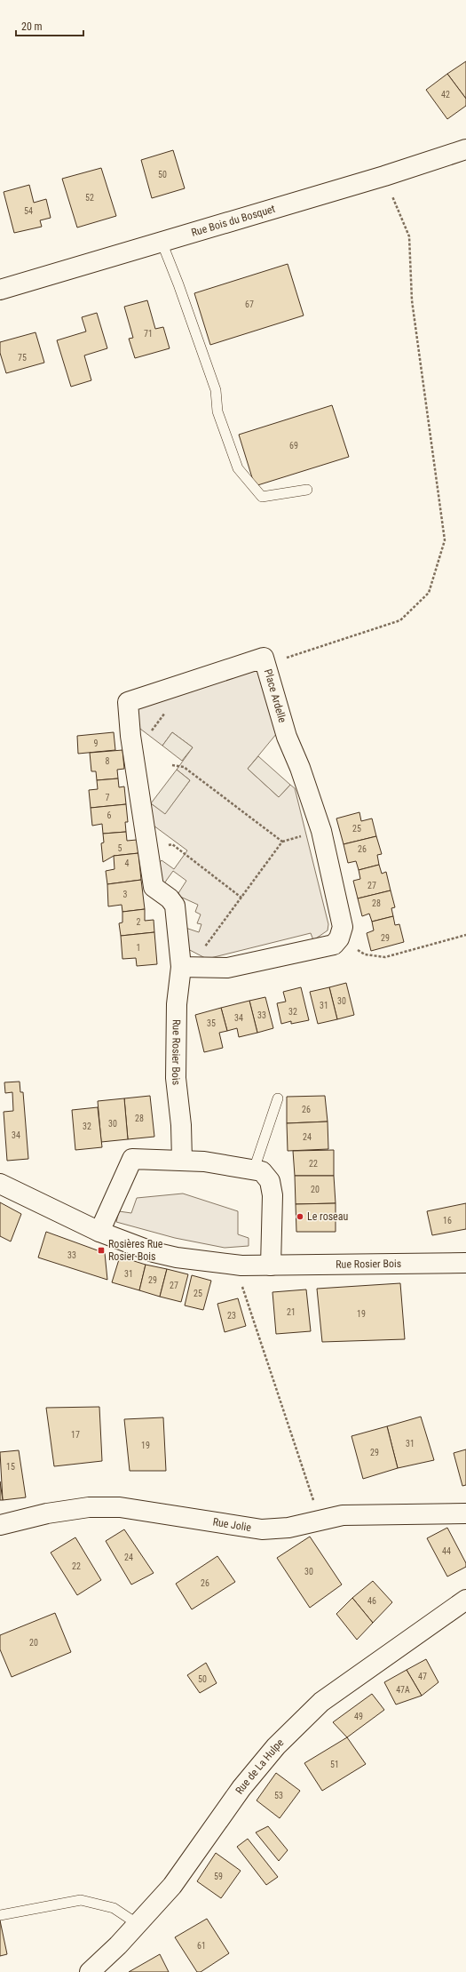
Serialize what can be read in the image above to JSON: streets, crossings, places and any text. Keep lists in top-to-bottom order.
{
  "streets": {
    "street": [
      "Rue Bois du Bosquet",
      "Place Ardelle",
      "Rue Rosier Bois",
      "Rue Jolie",
      "Rue de La Hulpe"
    ]
  },
  "crossings": [
    ["Place Ardelle", "Rue Rosier Bois"]
  ],
  "places": {
    "other": ["Le roseau"],
    "transit": ["Rosières Rue Rosier Bois"]
  },
  "house_numbers": [
    "42",
    "50",
    "52",
    "54",
    "67",
    "71",
    "75",
    "69",
    "9",
    "8",
    "7",
    "6",
    "25",
    "5",
    "26",
    "4",
    "27",
    "3",
    "28",
    "2",
    "29",
    "1",
    "30",
    "31",
    "32",
    "33",
    "34",
    "35",
    "26",
    "28",
    "30",
    "32",
    "34",
    "24",
    "22",
    "20",
    "16",
    "33",
    "31",
    "29",
    "27",
    "25",
    "21",
    "19",
    "23",
    "17",
    "31",
    "19",
    "29",
    "15",
    "44",
    "24",
    "22",
    "30",
    "26",
    "46",
    "20",
    "47",
    "50",
    "47A",
    "49",
    "51",
    "53",
    "59",
    "61"
  ],
  "scale_bar": "20 m"
}
